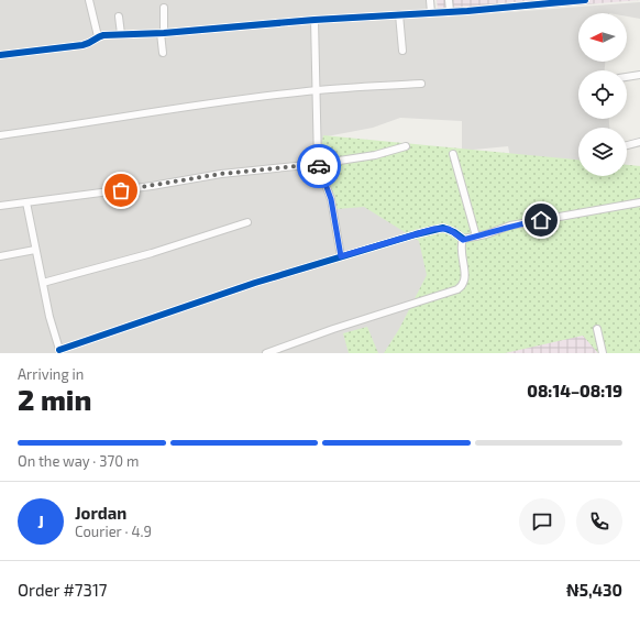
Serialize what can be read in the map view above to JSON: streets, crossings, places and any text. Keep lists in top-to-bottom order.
{
  "north": "left",
  "page": {
    "heading": ["2 min", "Arriving in", "08:14–08:19"],
    "panel": [
      "Jordan",
      "Courier · 4.9",
      "Order #7317",
      "₦5,430"
    ],
    "bar": "On the way · 370 m",
    "round": "J"
  }
}
